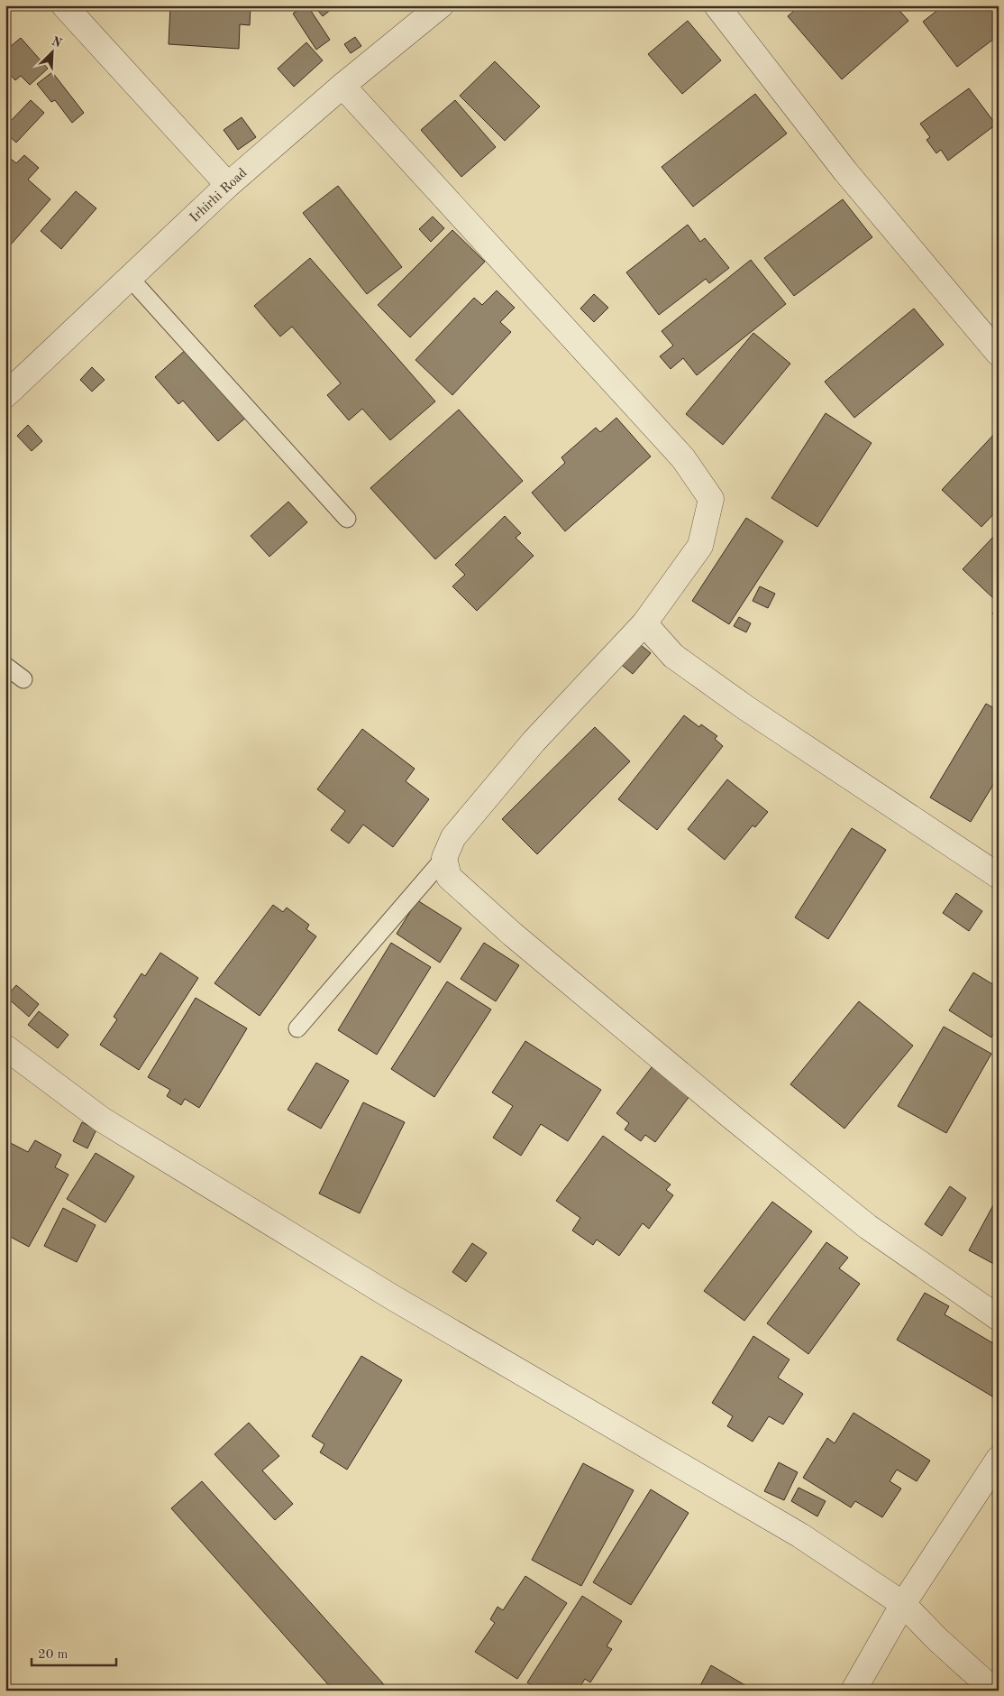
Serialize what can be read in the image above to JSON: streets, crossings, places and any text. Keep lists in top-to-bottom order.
{
  "streets": {
    "street": ["Irhirhi Road"]
  },
  "scale_bar": "20 m",
  "north": "top right"
}
